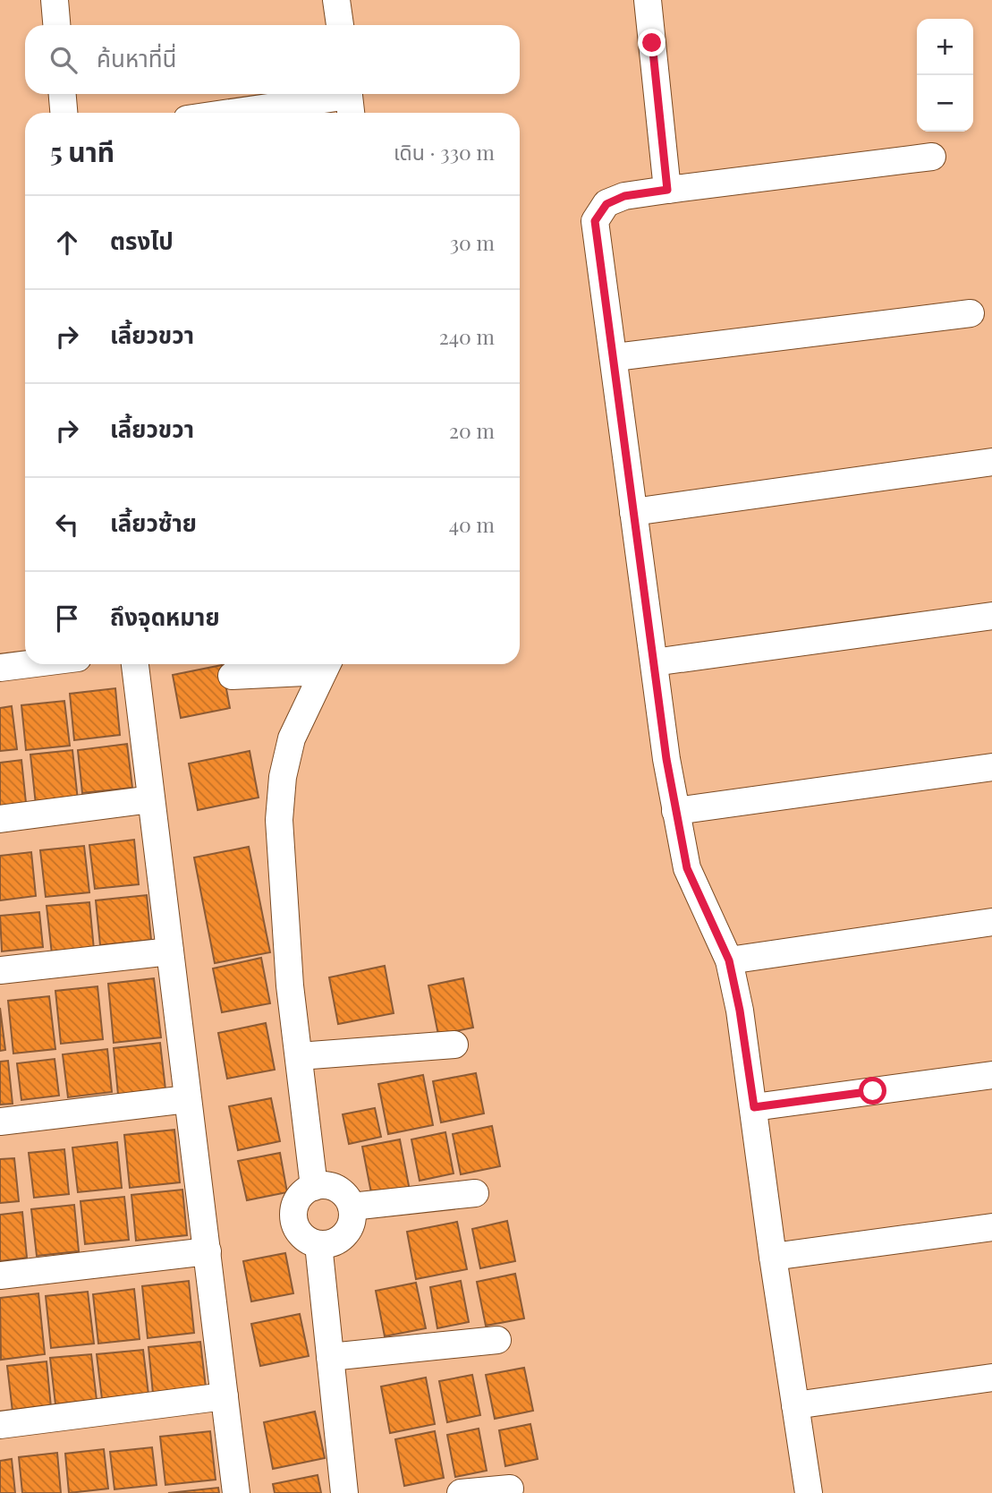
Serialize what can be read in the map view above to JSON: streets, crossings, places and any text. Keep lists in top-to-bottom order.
{
  "page": {
    "map_buttons": ["+", "−"],
    "search": "ค้นหาที่นี่",
    "heading": ["5 นาที", "เดิน · 330 m"],
    "list": [
      ["ตรงไป", "30 m"],
      ["เลี้ยวขวา", "240 m"],
      ["เลี้ยวขวา", "20 m"],
      ["เลี้ยวซ้าย", "40 m"],
      "ถึงจุดหมาย"
    ]
  }
}
